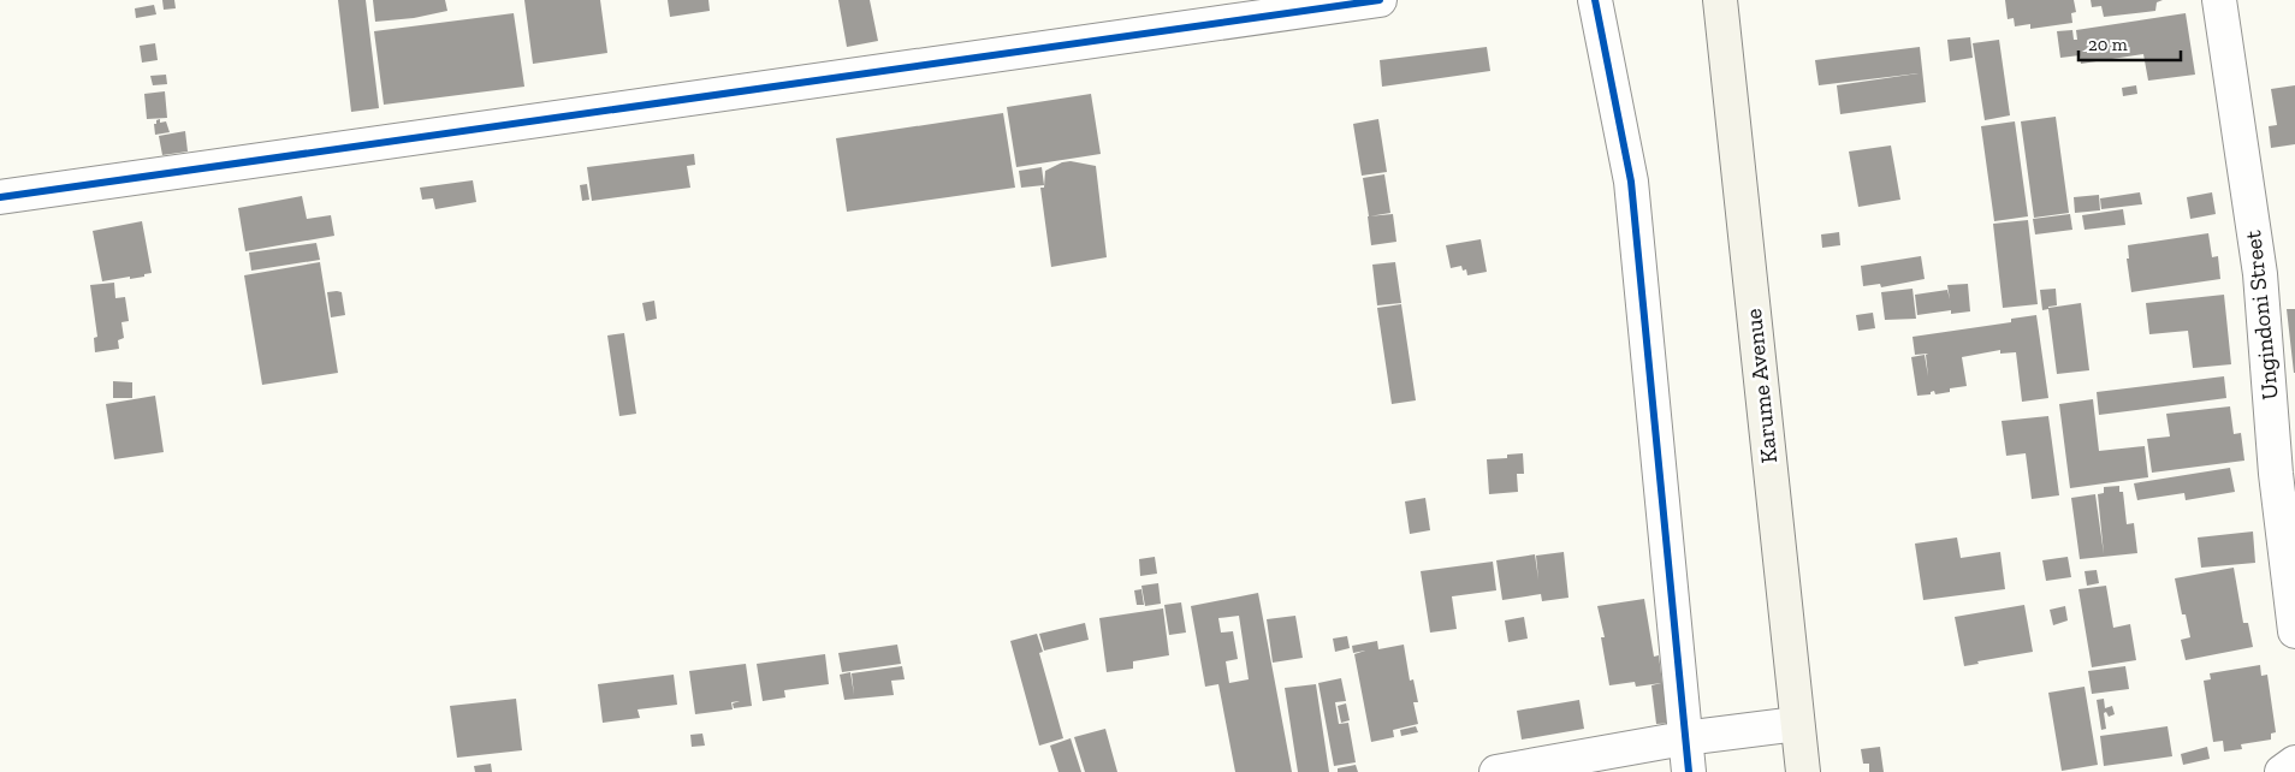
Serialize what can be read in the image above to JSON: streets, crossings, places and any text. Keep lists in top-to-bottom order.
{
  "streets": {
    "main road": ["Karume Avenue"],
    "street": ["Ungindoni Street"]
  },
  "scale_bar": "20 m"
}
